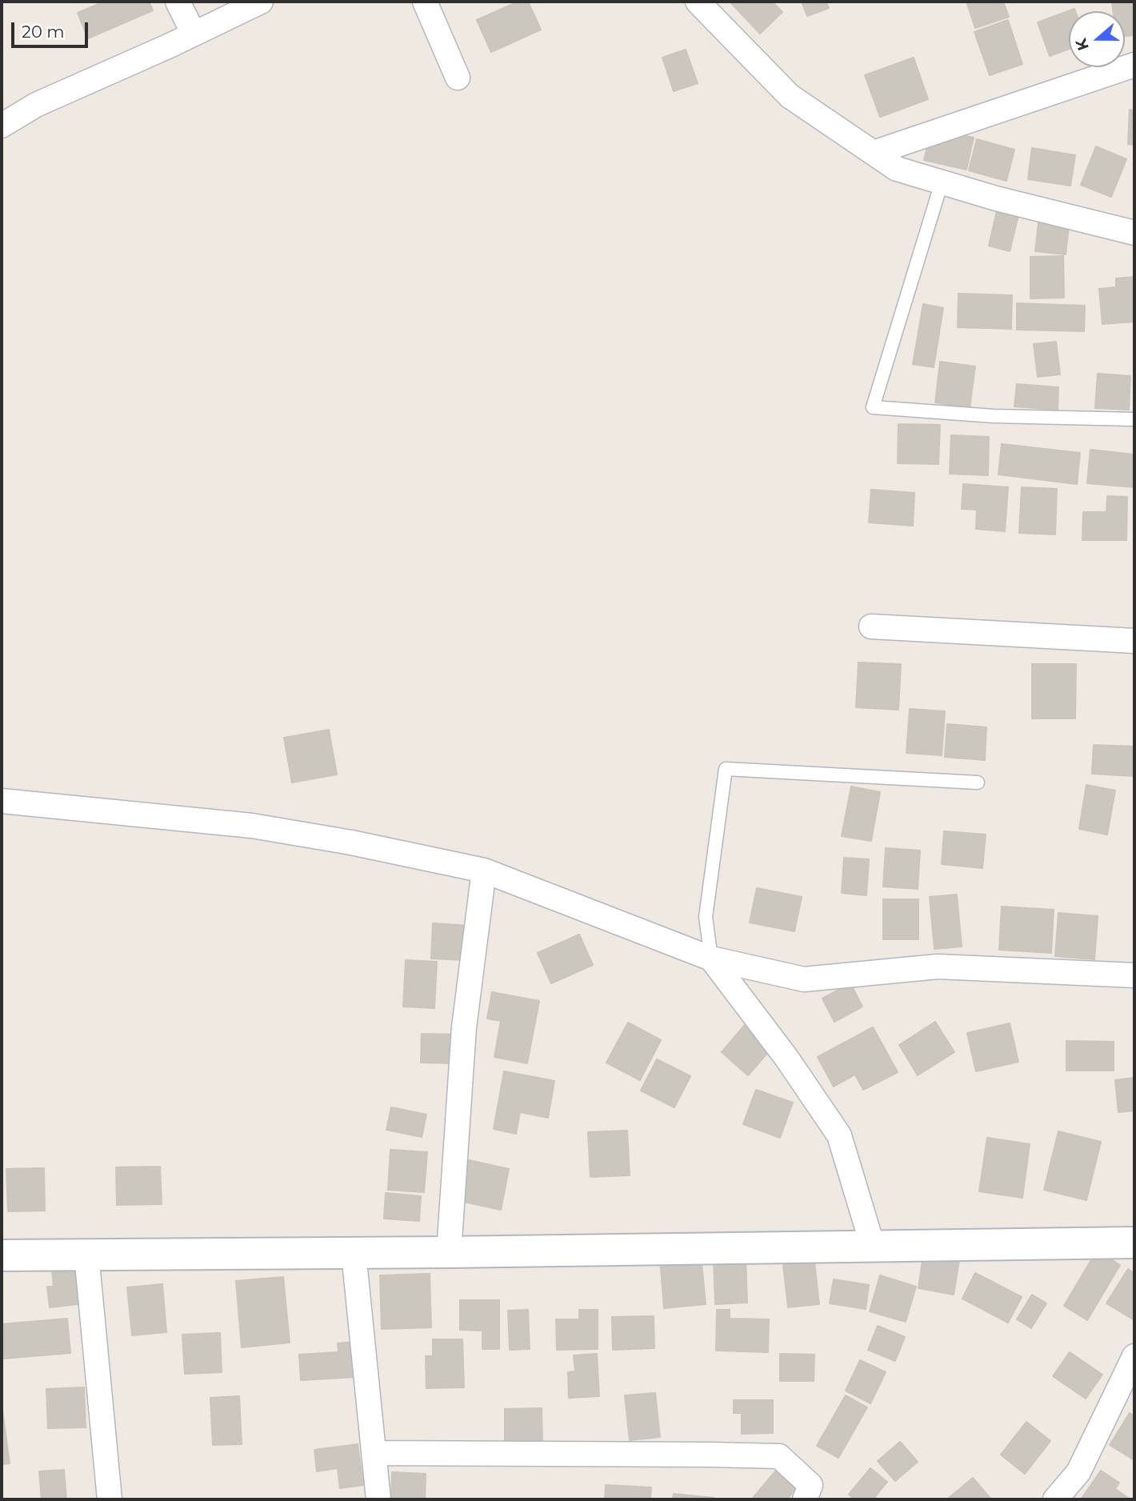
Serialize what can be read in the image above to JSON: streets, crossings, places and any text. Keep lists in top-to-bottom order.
{
  "scale_bar": "20 m",
  "north": "left"
}
